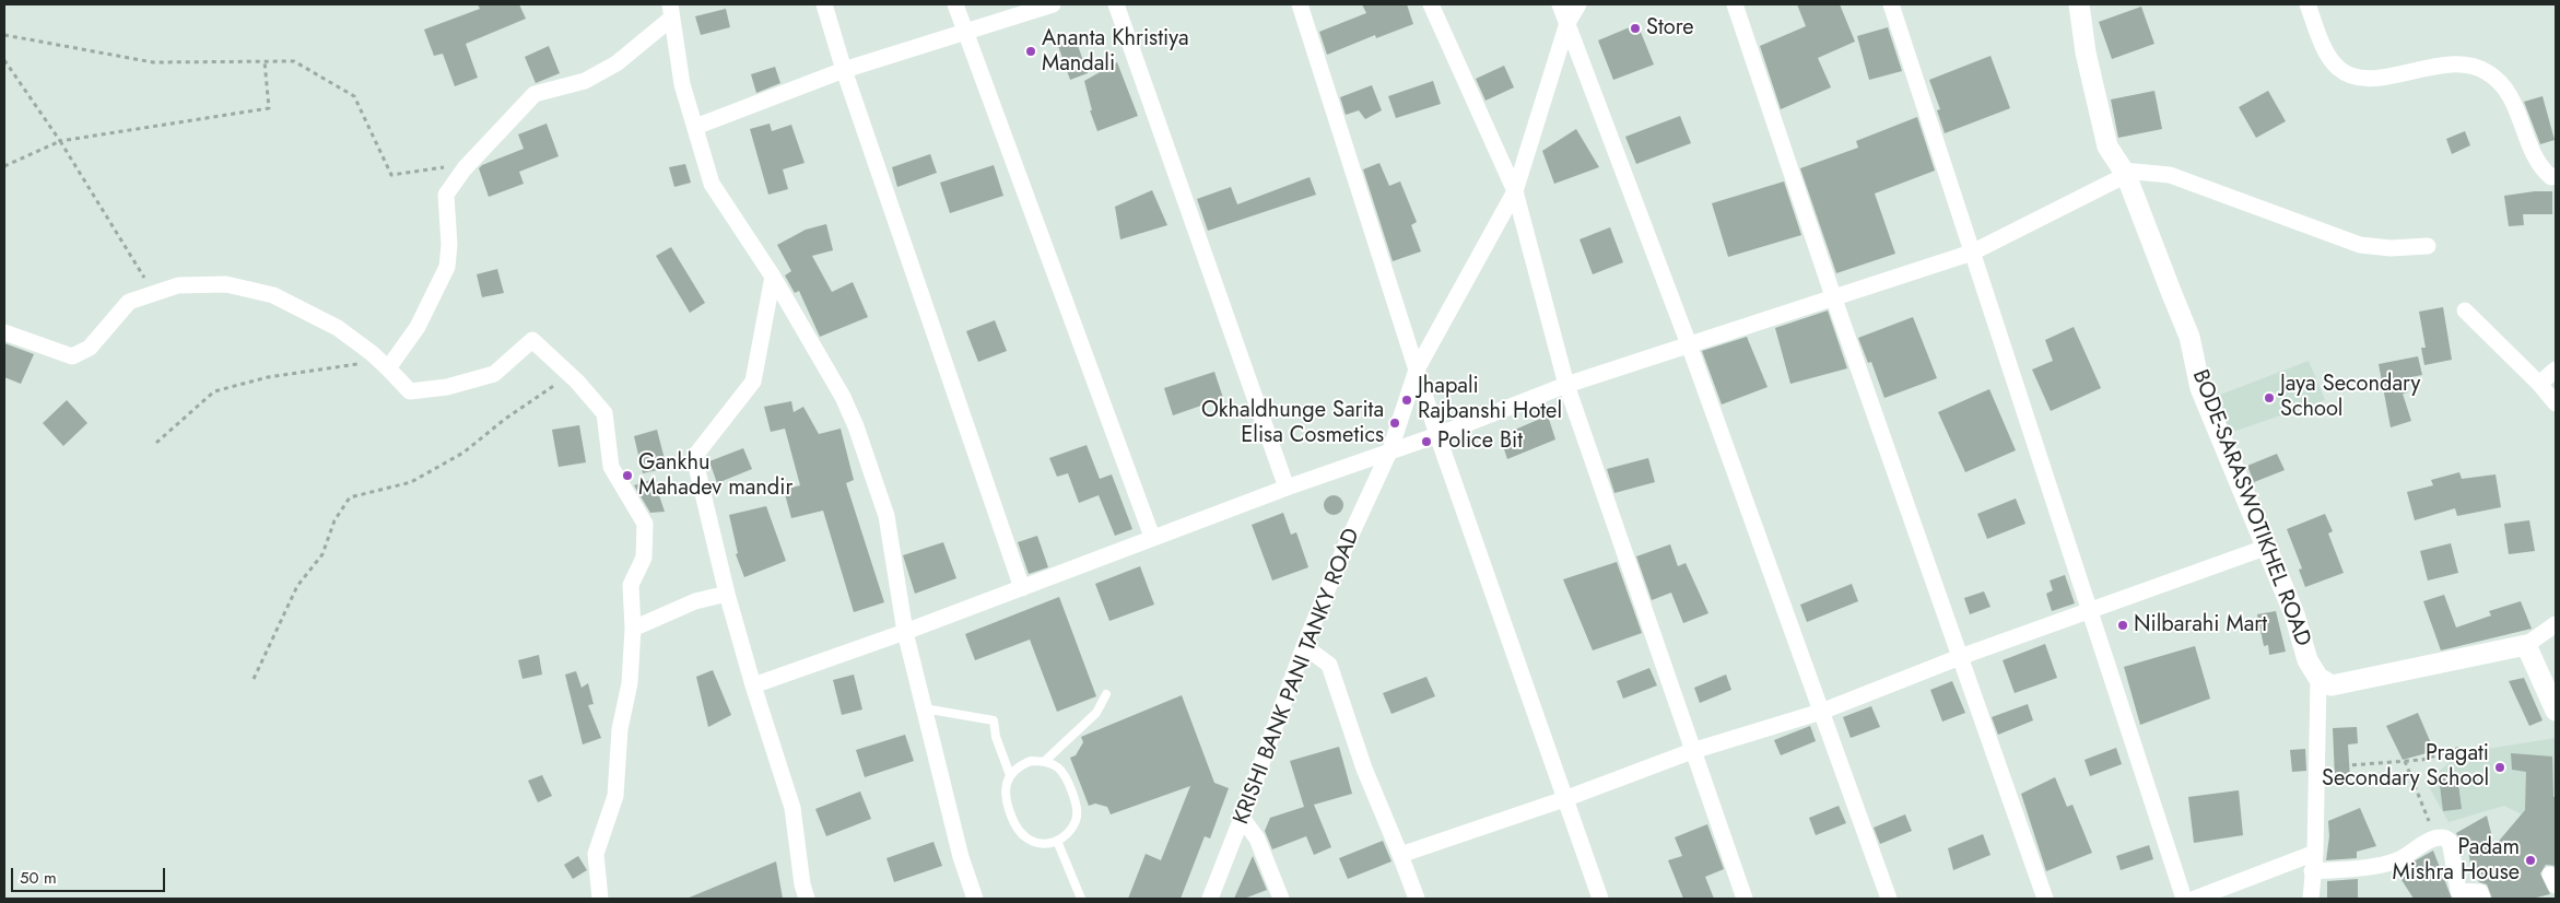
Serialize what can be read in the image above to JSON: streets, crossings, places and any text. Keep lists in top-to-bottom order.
{
  "streets": {
    "street": ["BODE-SARASWOTIKHEL ROAD", "KRISHI BANK PANI TANKY ROAD"]
  },
  "places": [
    "Store",
    "Ananta Khristiya Mandali",
    "Jaya Secondary School",
    "Jhapali Rajbanshi Hotel",
    "Okhaldhunge Sarita Elisa Cosmetics",
    "Police Bit",
    "Gankhu Mahadev mandir",
    "Nilbarahi Mart",
    "Pragati Secondary School",
    "Padam Mishra House"
  ],
  "scale_bar": "50 m"
}
